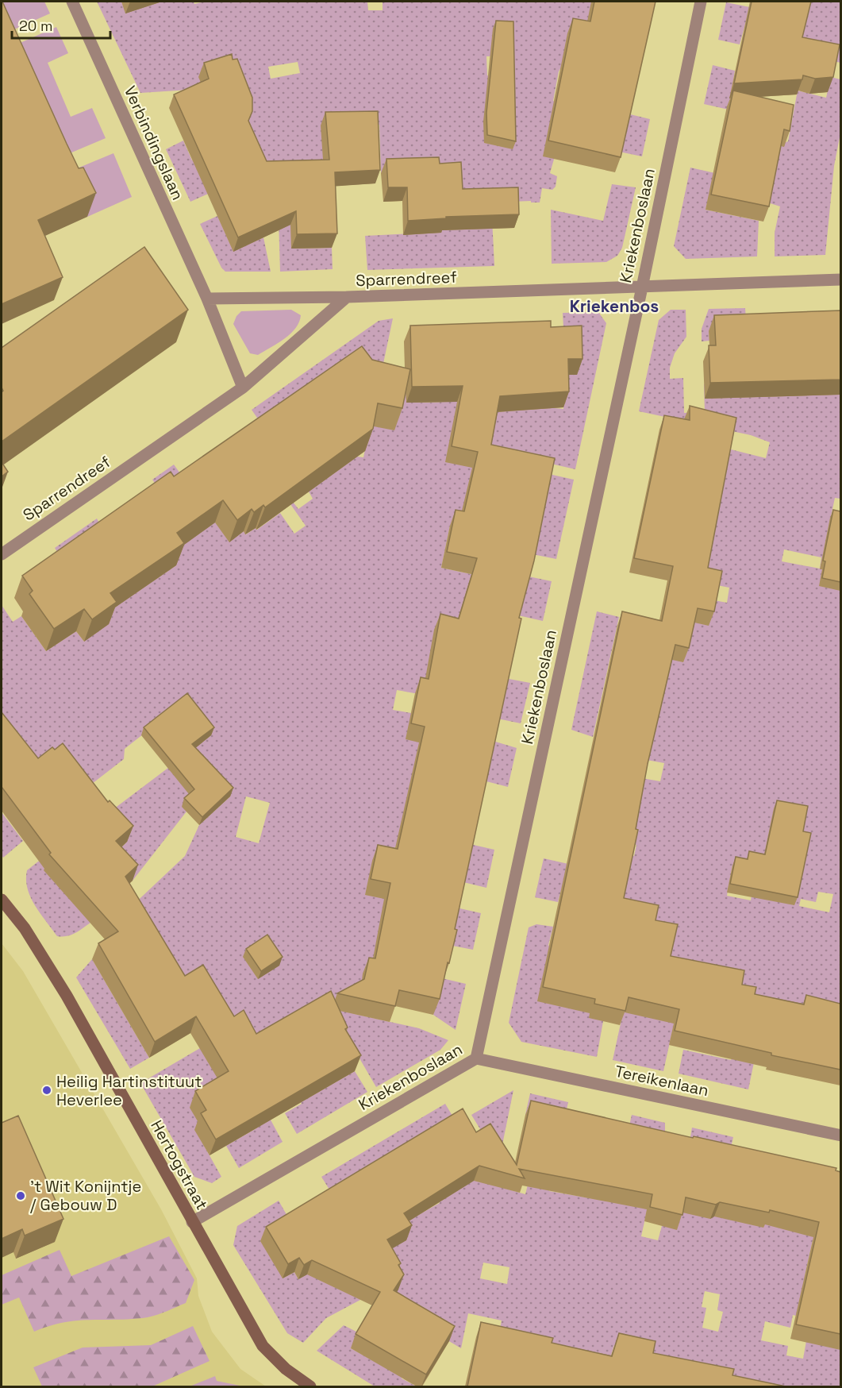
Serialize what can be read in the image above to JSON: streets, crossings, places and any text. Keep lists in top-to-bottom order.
{
  "streets": {
    "street": [
      "Verbindingslaan",
      "Kriekenboslaan",
      "Sparrendreef",
      "Tereikenlaan",
      "Hertogstraat"
    ]
  },
  "crossings": [
    ["Verbindingslaan", "Sparrendreef"],
    ["Kriekenboslaan", "Sparrendreef"],
    ["Kriekenboslaan", "Tereikenlaan"],
    ["Kriekenboslaan", "Hertogstraat"]
  ],
  "districts": ["Kriekenbos"],
  "places": ["Heilig Hartinstituut Heverlee", "'t Wit Konijntje / Gebouw D"],
  "scale_bar": "20 m"
}
